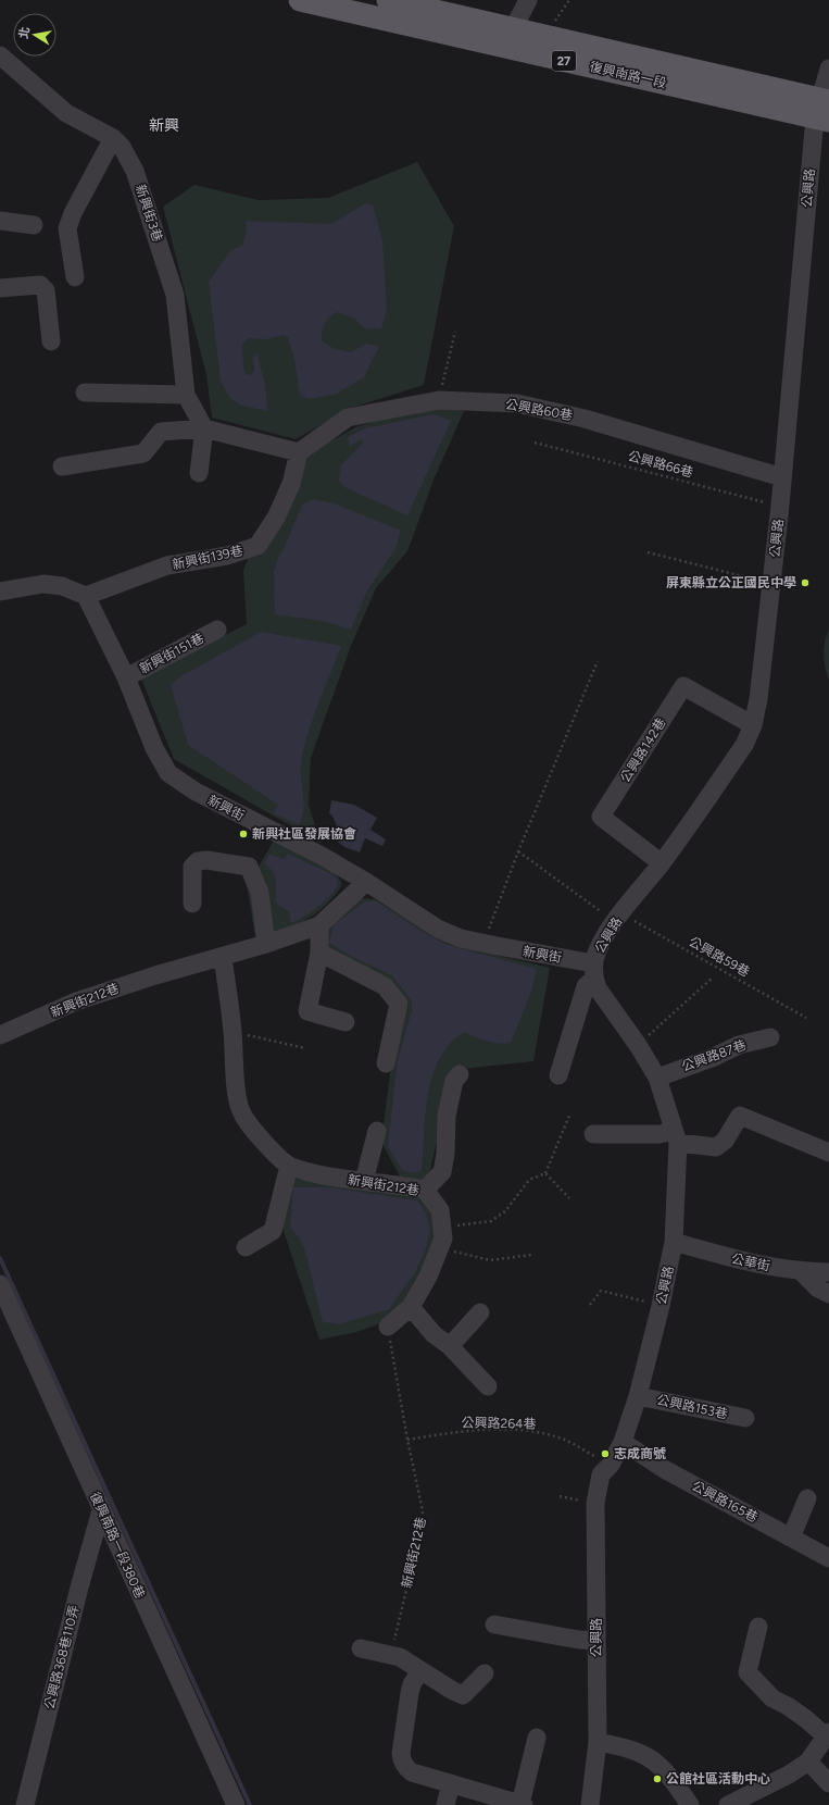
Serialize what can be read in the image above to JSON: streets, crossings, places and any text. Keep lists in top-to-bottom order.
{
  "streets": {
    "main road": ["27", "復興南路一段"],
    "street": [
      "公興路",
      "新興街3巷",
      "公興路60巷",
      "新興街139巷",
      "新興街151巷",
      "公興路142巷",
      "新興街",
      "新興街212巷",
      "公興路87巷",
      "公華街",
      "公興路153巷",
      "公興路165巷",
      "復興南路一段380巷",
      "公興路368巷110弄"
    ],
    "path": ["公興路66巷", "公興路59巷", "公興路264巷"]
  },
  "crossings": [
    ["復興南路一段", "公興路"],
    ["公興路", "公興路60巷"],
    ["公興路", "公興路66巷"],
    ["公興路", "公興路142巷"],
    ["公興路", "新興街"],
    ["公興路", "公興路59巷"],
    ["公興路", "公興路87巷"],
    ["公興路", "公華街"],
    ["公興路", "公興路153巷"],
    ["公興路", "公興路264巷"],
    ["公興路", "公興路165巷"],
    ["公興路60巷", "新興街139巷"],
    ["新興街139巷", "新興街"],
    ["新興街151巷", "新興街"],
    ["新興街", "新興街212巷"],
    ["新興街212巷", "公興路264巷"],
    ["復興南路一段380巷", "公興路368巷110弄"]
  ],
  "districts": ["新興"],
  "places": [
    "屏東縣立公正國民中學",
    "新興社區發展協會",
    "志成商號",
    "公館社區活動中心"
  ],
  "north": "left"
}
